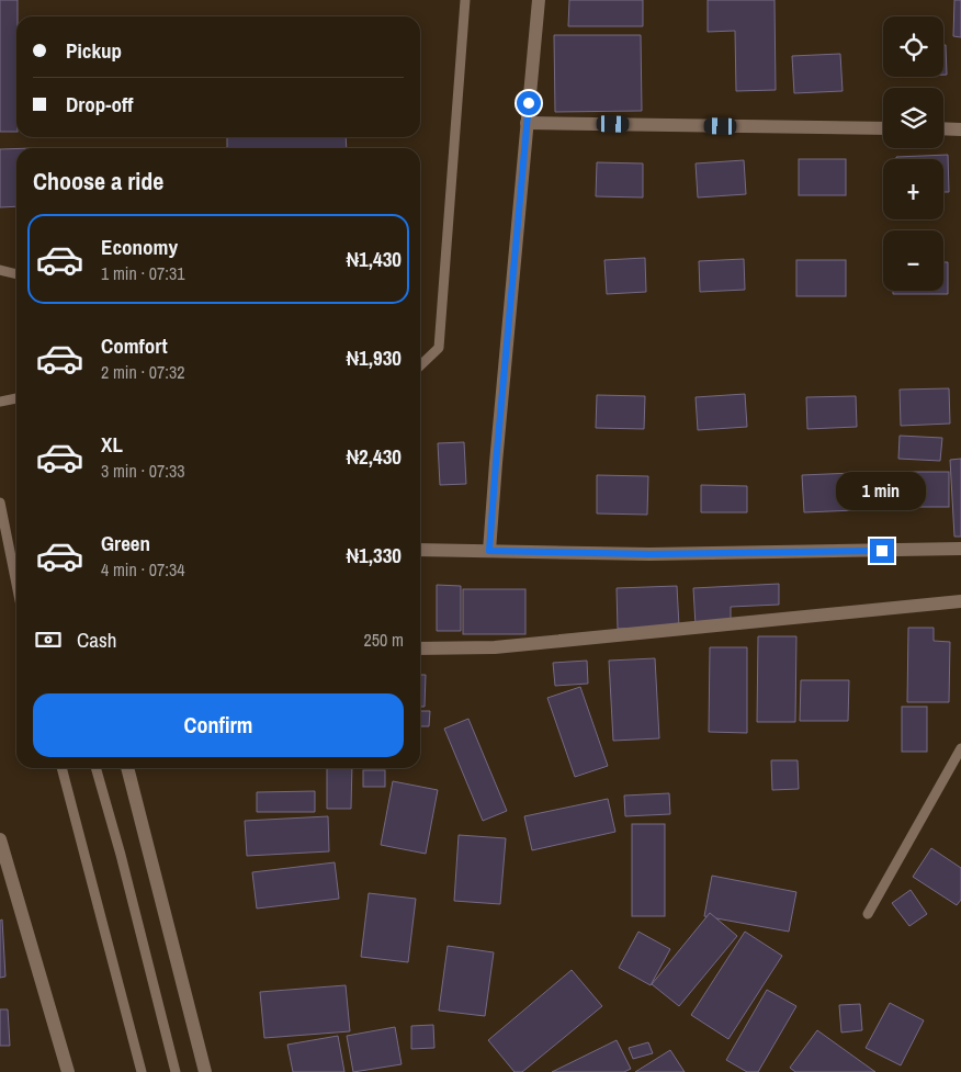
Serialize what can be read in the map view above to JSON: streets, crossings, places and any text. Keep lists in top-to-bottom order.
{
  "page": {
    "map_buttons": ["+", "−"],
    "banner": ["Pickup", "Drop-off"],
    "heading": "Choose a ride",
    "list": [
      {
        "name": "Economy",
        "note": "1 min · 07:31",
        "value": "₦1,430"
      },
      {
        "name": "Comfort",
        "note": "2 min · 07:32",
        "value": "₦1,930"
      },
      {
        "name": "XL",
        "note": "3 min · 07:33",
        "value": "₦2,430"
      },
      {
        "name": "Green",
        "note": "4 min · 07:34",
        "value": "₦1,330"
      }
    ],
    "bubble": "1 min",
    "pay": ["Cash", "250 m"],
    "buttons": "Confirm"
  }
}
